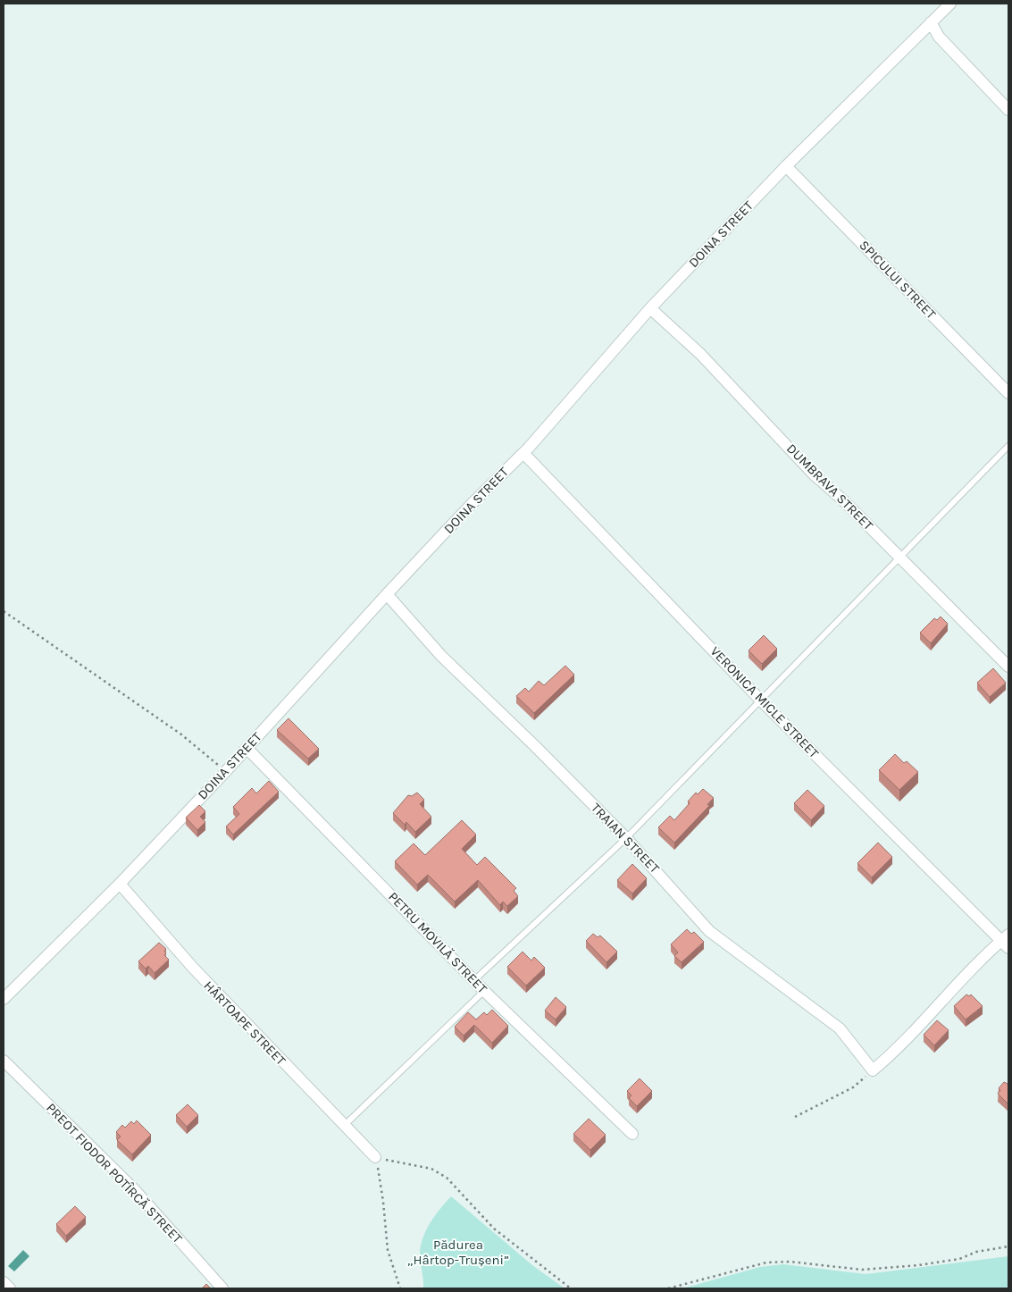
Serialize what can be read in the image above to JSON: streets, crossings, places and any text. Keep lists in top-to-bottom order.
{
  "streets": {
    "street": [
      "DOINA STREET",
      "SPICULUI STREET",
      "DUMBRAVA STREET",
      "VERONICA MICLE STREET",
      "TRAIAN STREET",
      "PETRU MOVILĂ STREET",
      "HÂRTOAPE STREET",
      "PREOT FIODOR POTÎRCĂ STREET"
    ]
  },
  "crossings": [
    ["DOINA STREET", "SPICULUI STREET"],
    ["DOINA STREET", "DUMBRAVA STREET"],
    ["DOINA STREET", "VERONICA MICLE STREET"],
    ["DOINA STREET", "TRAIAN STREET"],
    ["DOINA STREET", "PETRU MOVILĂ STREET"],
    ["DOINA STREET", "HÂRTOAPE STREET"]
  ],
  "parks": ["Pădurea „Hârtop-Trușeni”"]
}
